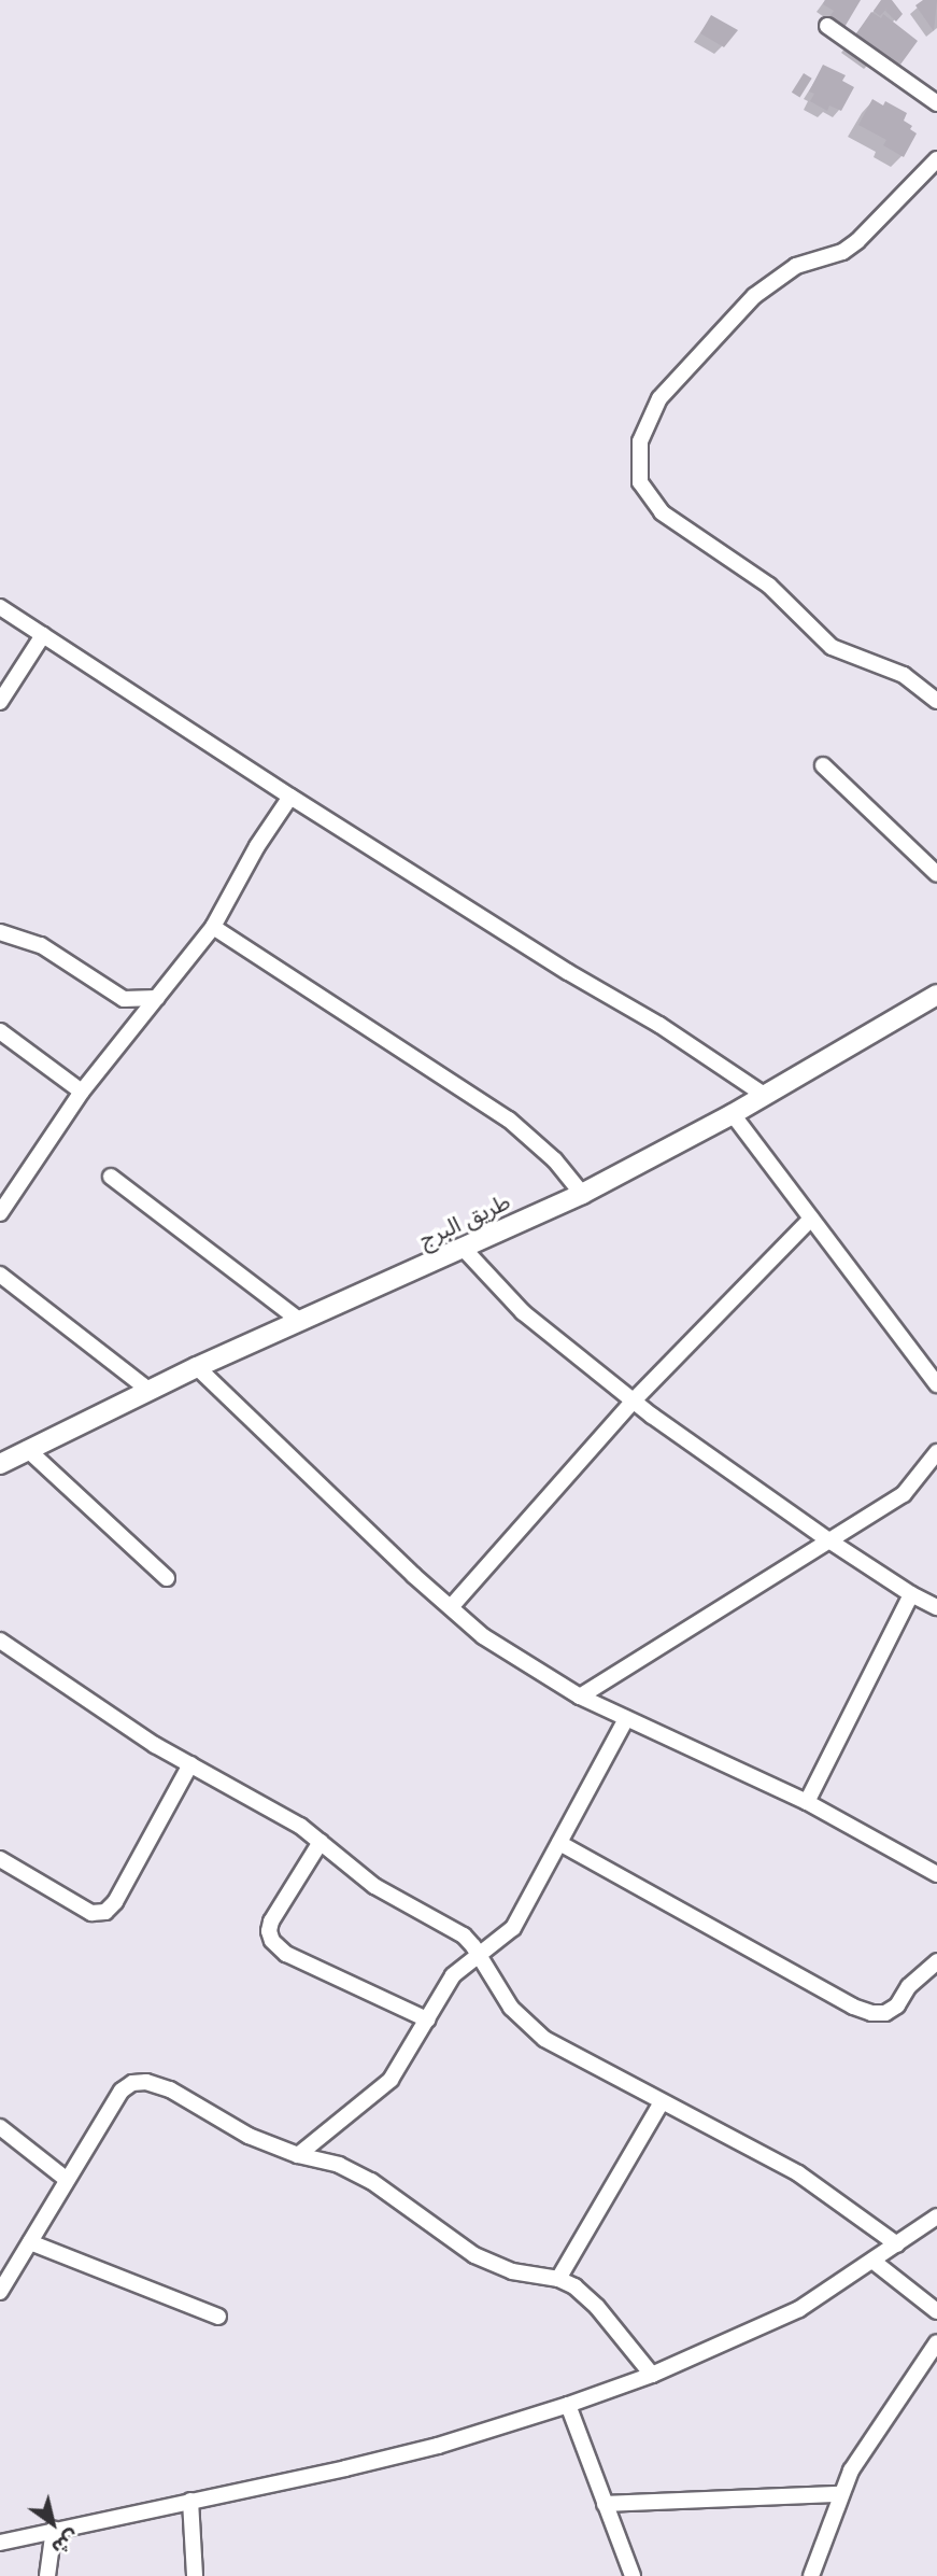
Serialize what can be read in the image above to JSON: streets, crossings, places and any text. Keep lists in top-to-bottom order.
{
  "streets": {
    "street": ["طريق البرج"]
  },
  "north": "bottom right"
}
